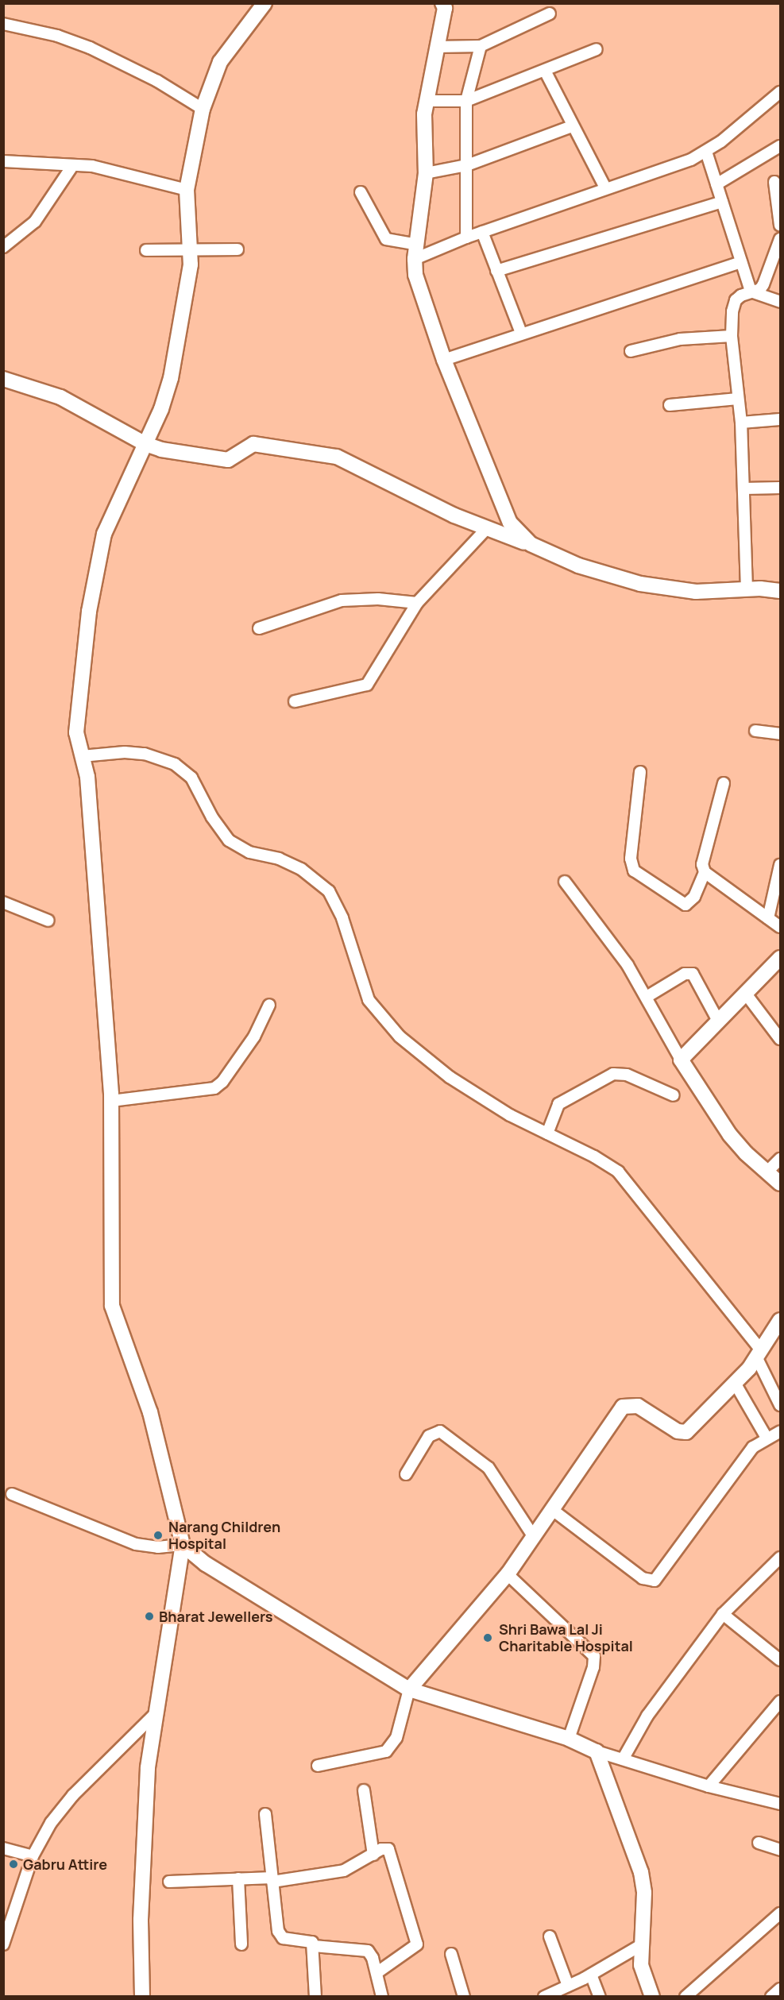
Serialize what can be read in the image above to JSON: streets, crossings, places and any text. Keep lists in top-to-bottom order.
{
  "places": [
    "Narang Children Hospital",
    "Bharat Jewellers",
    "Shri Bawa Lal Ji Charitable Hospital",
    "Gabru Attire"
  ]
}
